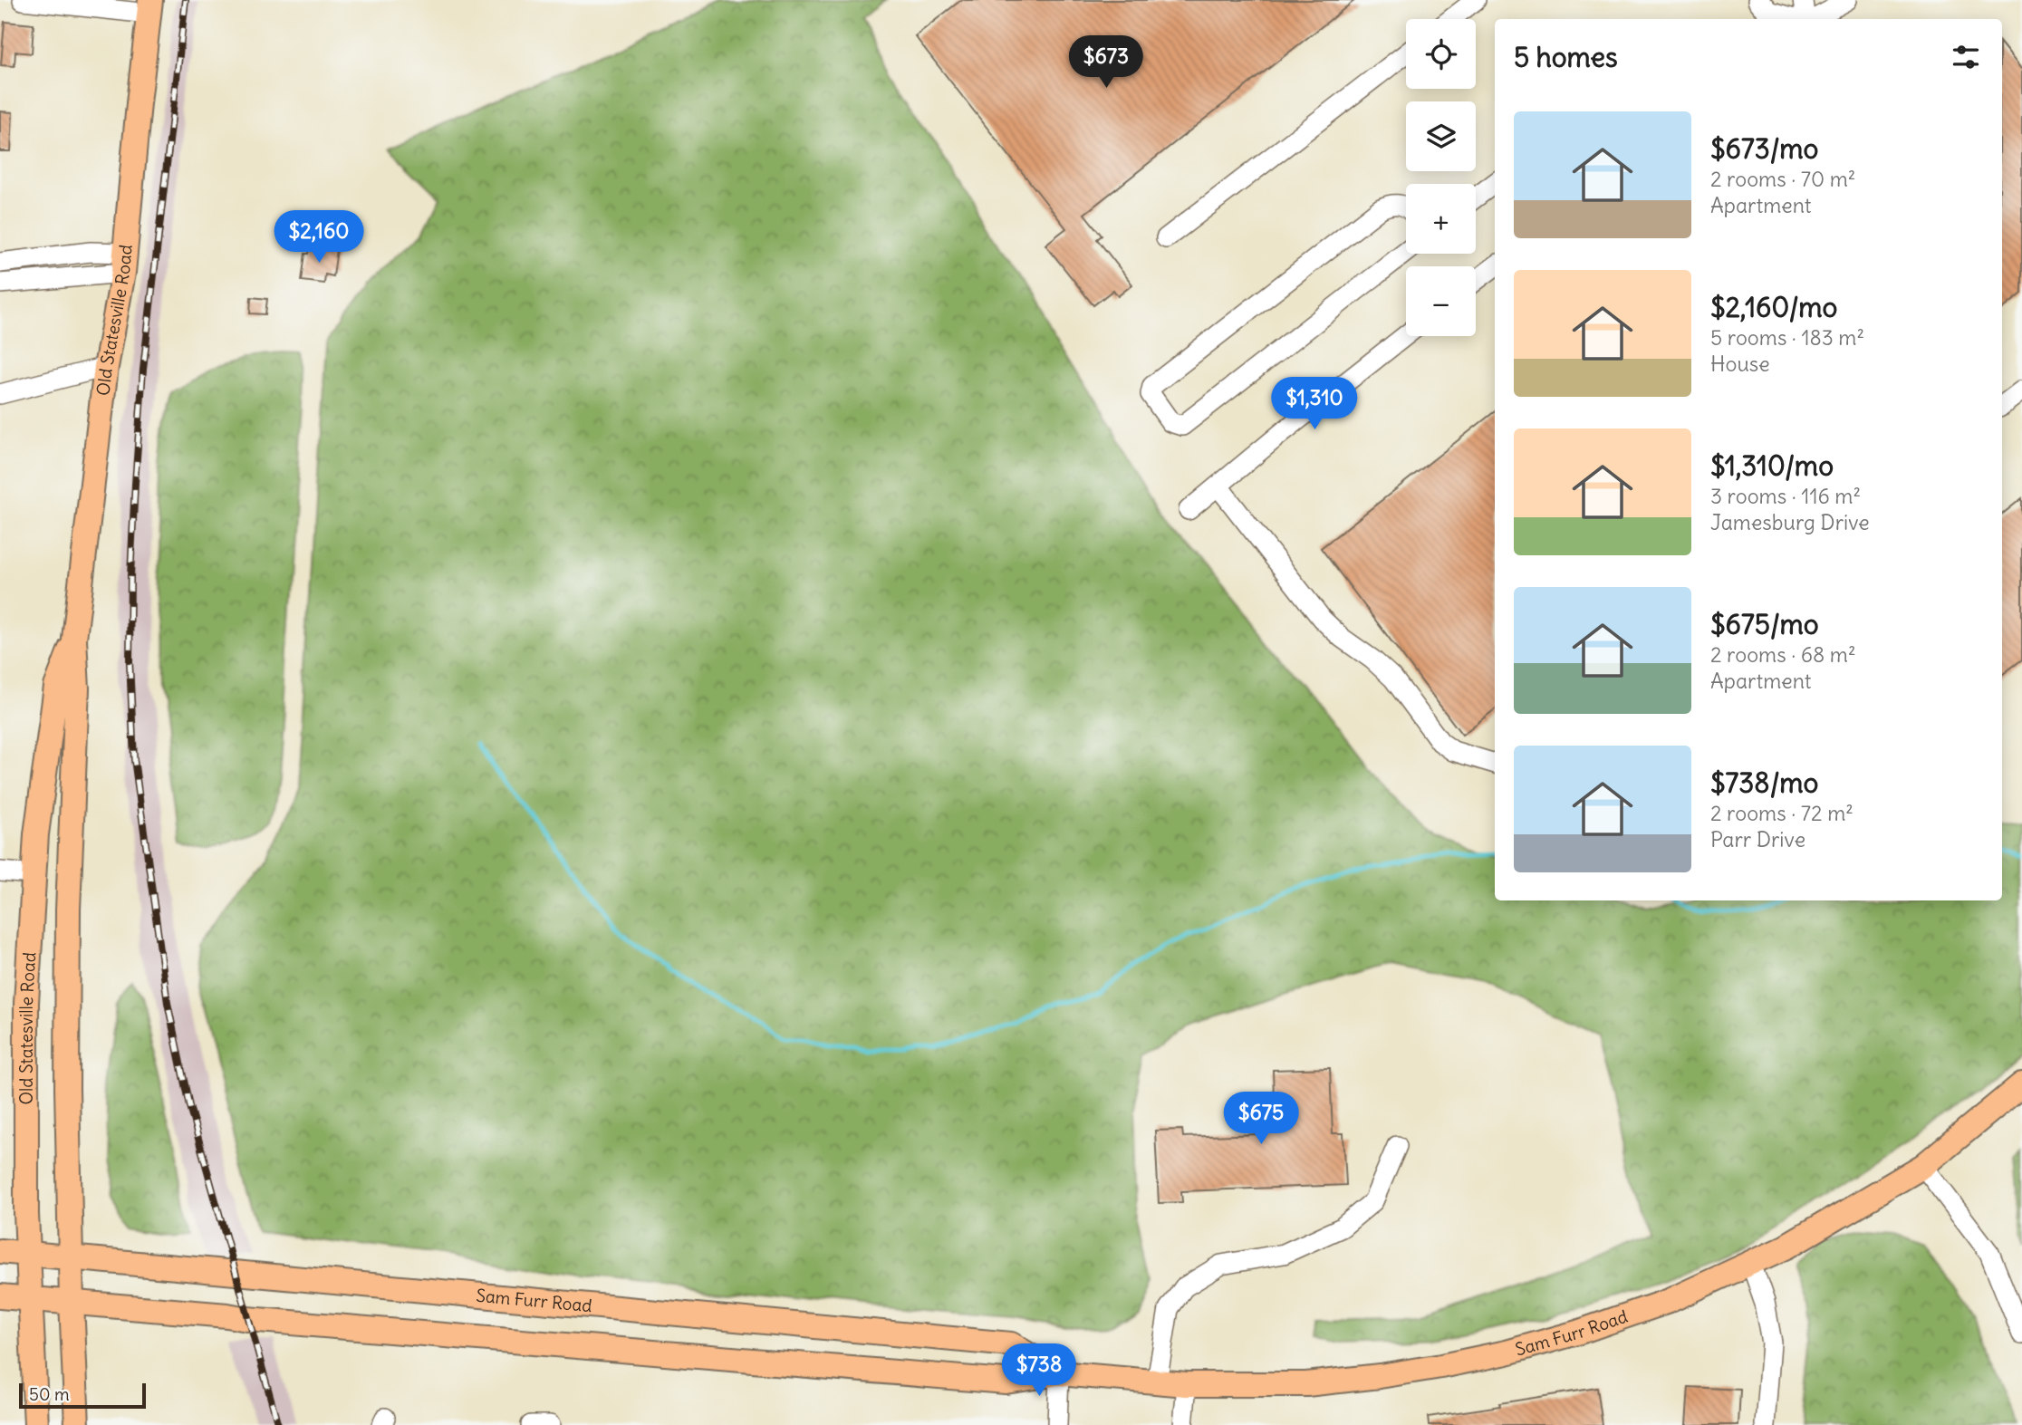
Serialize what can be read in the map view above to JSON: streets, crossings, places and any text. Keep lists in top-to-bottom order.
{
  "streets": {
    "main road": ["Old Statesville Road", "Sam Furr Road"]
  },
  "crossings": [
    ["Old Statesville Road", "Sam Furr Road"]
  ],
  "scale_bar": "50 m",
  "page": {
    "map_buttons": ["+", "−"],
    "heading": "5 homes",
    "price": [
      "$673",
      "$2,160",
      "$1,310",
      "$675",
      "$738"
    ],
    "list": [
      {
        "name": "$673/mo",
        "note": "2 rooms · 70 m² · Apartment"
      },
      {
        "name": "$2,160/mo",
        "note": "5 rooms · 183 m² · House"
      },
      {
        "name": "$1,310/mo",
        "note": "3 rooms · 116 m² · Jamesburg Drive"
      },
      {
        "name": "$675/mo",
        "note": "2 rooms · 68 m² · Apartment"
      },
      {
        "name": "$738/mo",
        "note": "2 rooms · 72 m² · Parr Drive"
      }
    ],
    "scale": "50 m"
  }
}
